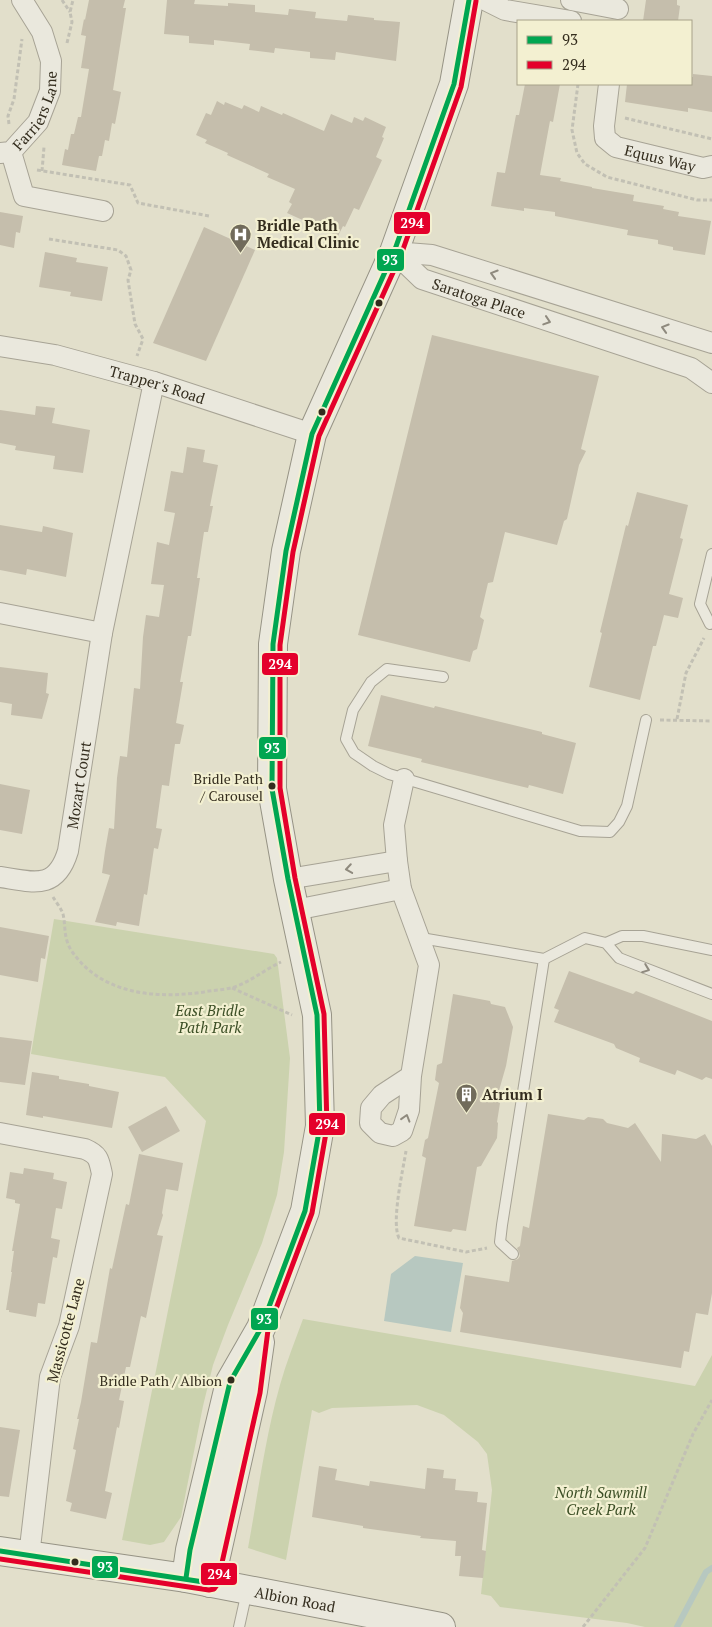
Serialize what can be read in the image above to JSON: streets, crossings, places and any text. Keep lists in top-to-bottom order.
{
  "streets": {
    "street": [
      "Farriers Lane",
      "Equus Way",
      "Saratoga Place",
      "Trapper's Road",
      "Mozart Court",
      "Massicotte Lane",
      "Albion Road"
    ]
  },
  "crossings": [
    ["Trapper's Road", "Mozart Court"],
    ["Massicotte Lane", "Albion Road"]
  ],
  "parks": ["East Bridle Path Park", "North Sawmill Creek Park"],
  "places": {
    "hospital": ["Bridle Path Medical Clinic"],
    "other": ["Bridle Path / Carousel", "Bridle Path / Albion"],
    "building": ["Atrium I"]
  },
  "lines": ["transit line 93", "transit line 294"],
  "legend": ["93", "294"]
}
